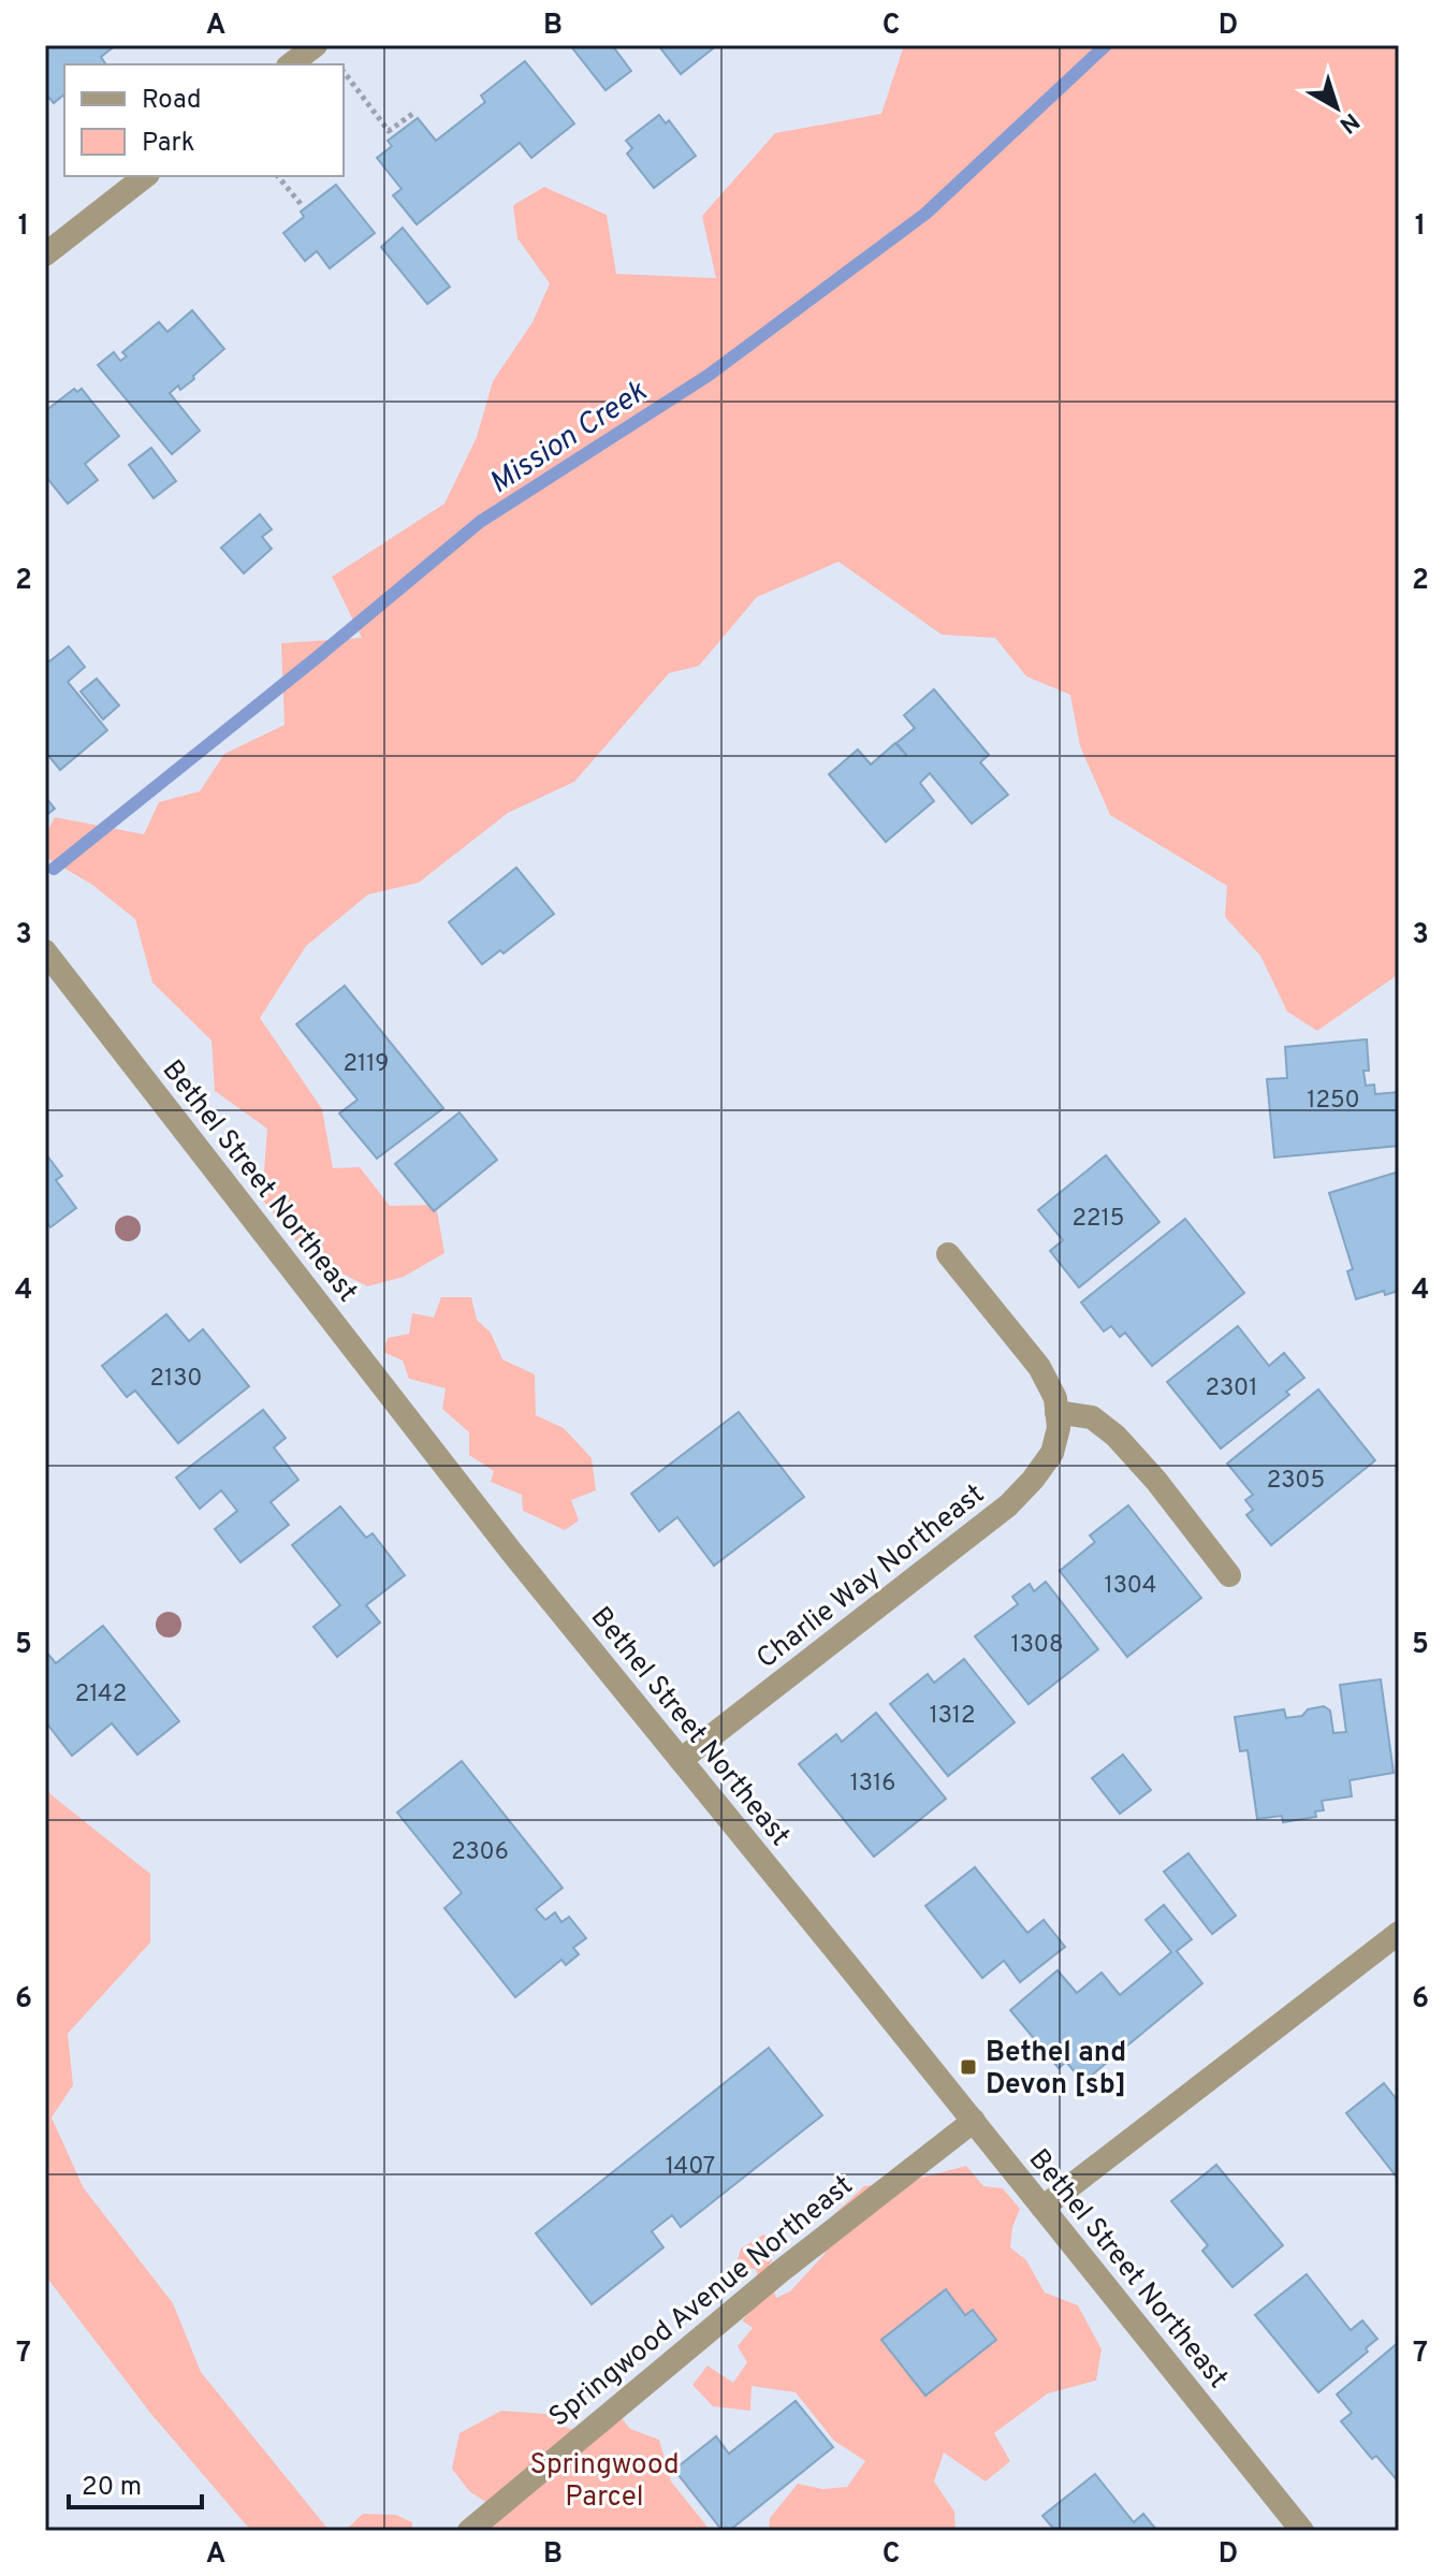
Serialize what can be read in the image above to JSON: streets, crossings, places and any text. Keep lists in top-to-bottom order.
{
  "streets": {
    "street": ["Bethel Street Northeast", "Charlie Way Northeast", "Springwood Avenue Northeast"]
  },
  "crossings": [
    ["Bethel Street Northeast", "Charlie Way Northeast"],
    ["Bethel Street Northeast", "Springwood Avenue Northeast"]
  ],
  "water": ["Mission Creek"],
  "parks": ["Springwood Parcel"],
  "places": {
    "transit": ["Bethel and Devon [sb]"]
  },
  "house_numbers": [
    "2119",
    "1250",
    "2215",
    "2130",
    "2301",
    "2305",
    "1304",
    "1308",
    "2142",
    "1312",
    "1316",
    "2306",
    "1407"
  ],
  "legend": ["Road", "Park"],
  "scale_bar": "20 m",
  "north": "bottom right",
  "grid": {
    "columns": [
      "A",
      "B",
      "C",
      "D"
    ],
    "rows": [
      "1",
      "2",
      "3",
      "4",
      "5",
      "6",
      "7"
    ]
  }
}
